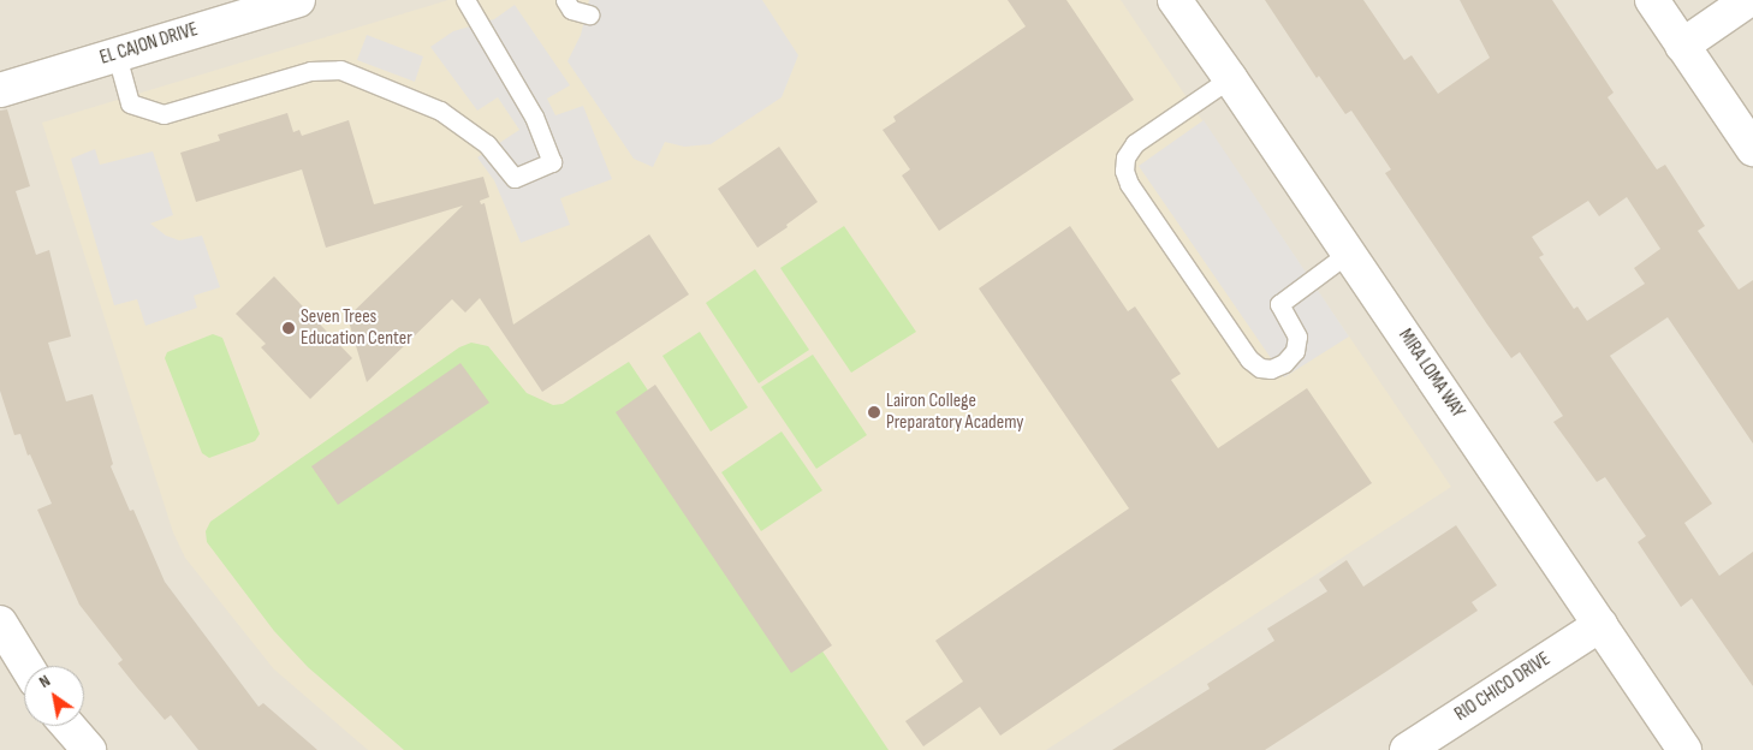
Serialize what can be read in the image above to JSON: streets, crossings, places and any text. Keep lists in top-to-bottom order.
{
  "streets": {
    "street": ["EL CAJON DRIVE", "MIRA LOMA WAY", "RIO CHICO DRIVE"]
  },
  "crossings": [
    ["MIRA LOMA WAY", "RIO CHICO DRIVE"]
  ],
  "places": ["Seven Trees Education Center", "Lairon College Preparatory Academy"],
  "north": "top left"
}
